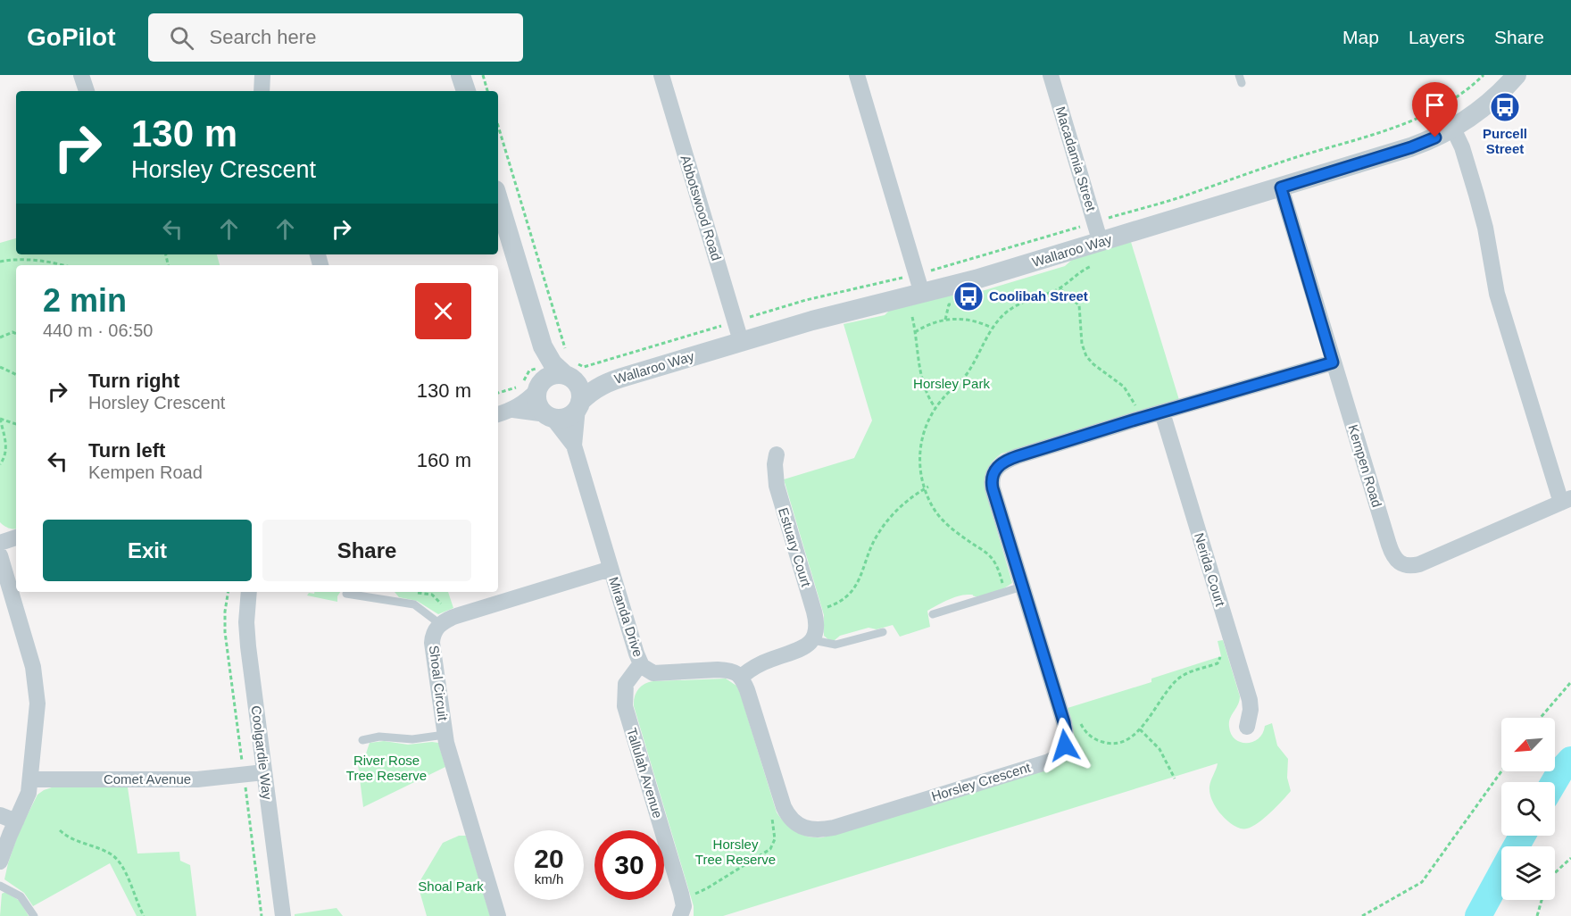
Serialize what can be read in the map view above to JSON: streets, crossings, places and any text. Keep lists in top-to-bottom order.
{
  "streets": {
    "street": [
      "Macadamia Street",
      "Abbotswood Road",
      "Wallaroo Way",
      "Kempen Road",
      "Estuary Court",
      "Nerida Court",
      "Miranda Drive",
      "Shoal Circuit",
      "Coolgardie Way",
      "Tallulah Avenue",
      "Comet Avenue",
      "Horsley Crescent"
    ]
  },
  "crossings": [
    ["Macadamia Street", "Wallaroo Way"],
    ["Abbotswood Road", "Wallaroo Way"],
    ["Wallaroo Way", "Kempen Road"],
    ["Wallaroo Way", "Miranda Drive"],
    ["Kempen Road", "Horsley Crescent"],
    ["Nerida Court", "Horsley Crescent"],
    ["Miranda Drive", "Tallulah Avenue"],
    ["Miranda Drive", "Horsley Crescent"],
    ["Coolgardie Way", "Comet Avenue"]
  ],
  "parks": [
    "Horsley Park",
    "River Rose Tree Reserve",
    "Horsley Tree Reserve",
    "Shoal Park"
  ],
  "places": {
    "bus stop": ["Purcell Street", "Coolibah Street"]
  },
  "north": "bottom left",
  "page": {
    "header": "GoPilot",
    "search": "Search here",
    "nav": ["Map", "Layers", "Share"],
    "turn": ["130 m", "Horsley Crescent"],
    "heading": ["2 min", "440 m · 06:50"],
    "list": [
      {
        "name": "Turn right",
        "note": "Horsley Crescent",
        "value": "130 m"
      },
      {
        "name": "Turn left",
        "note": "Kempen Road",
        "value": "160 m"
      }
    ],
    "buttons": ["Exit", "Share"],
    "speed": "20 km/h",
    "limit": "30"
  }
}
